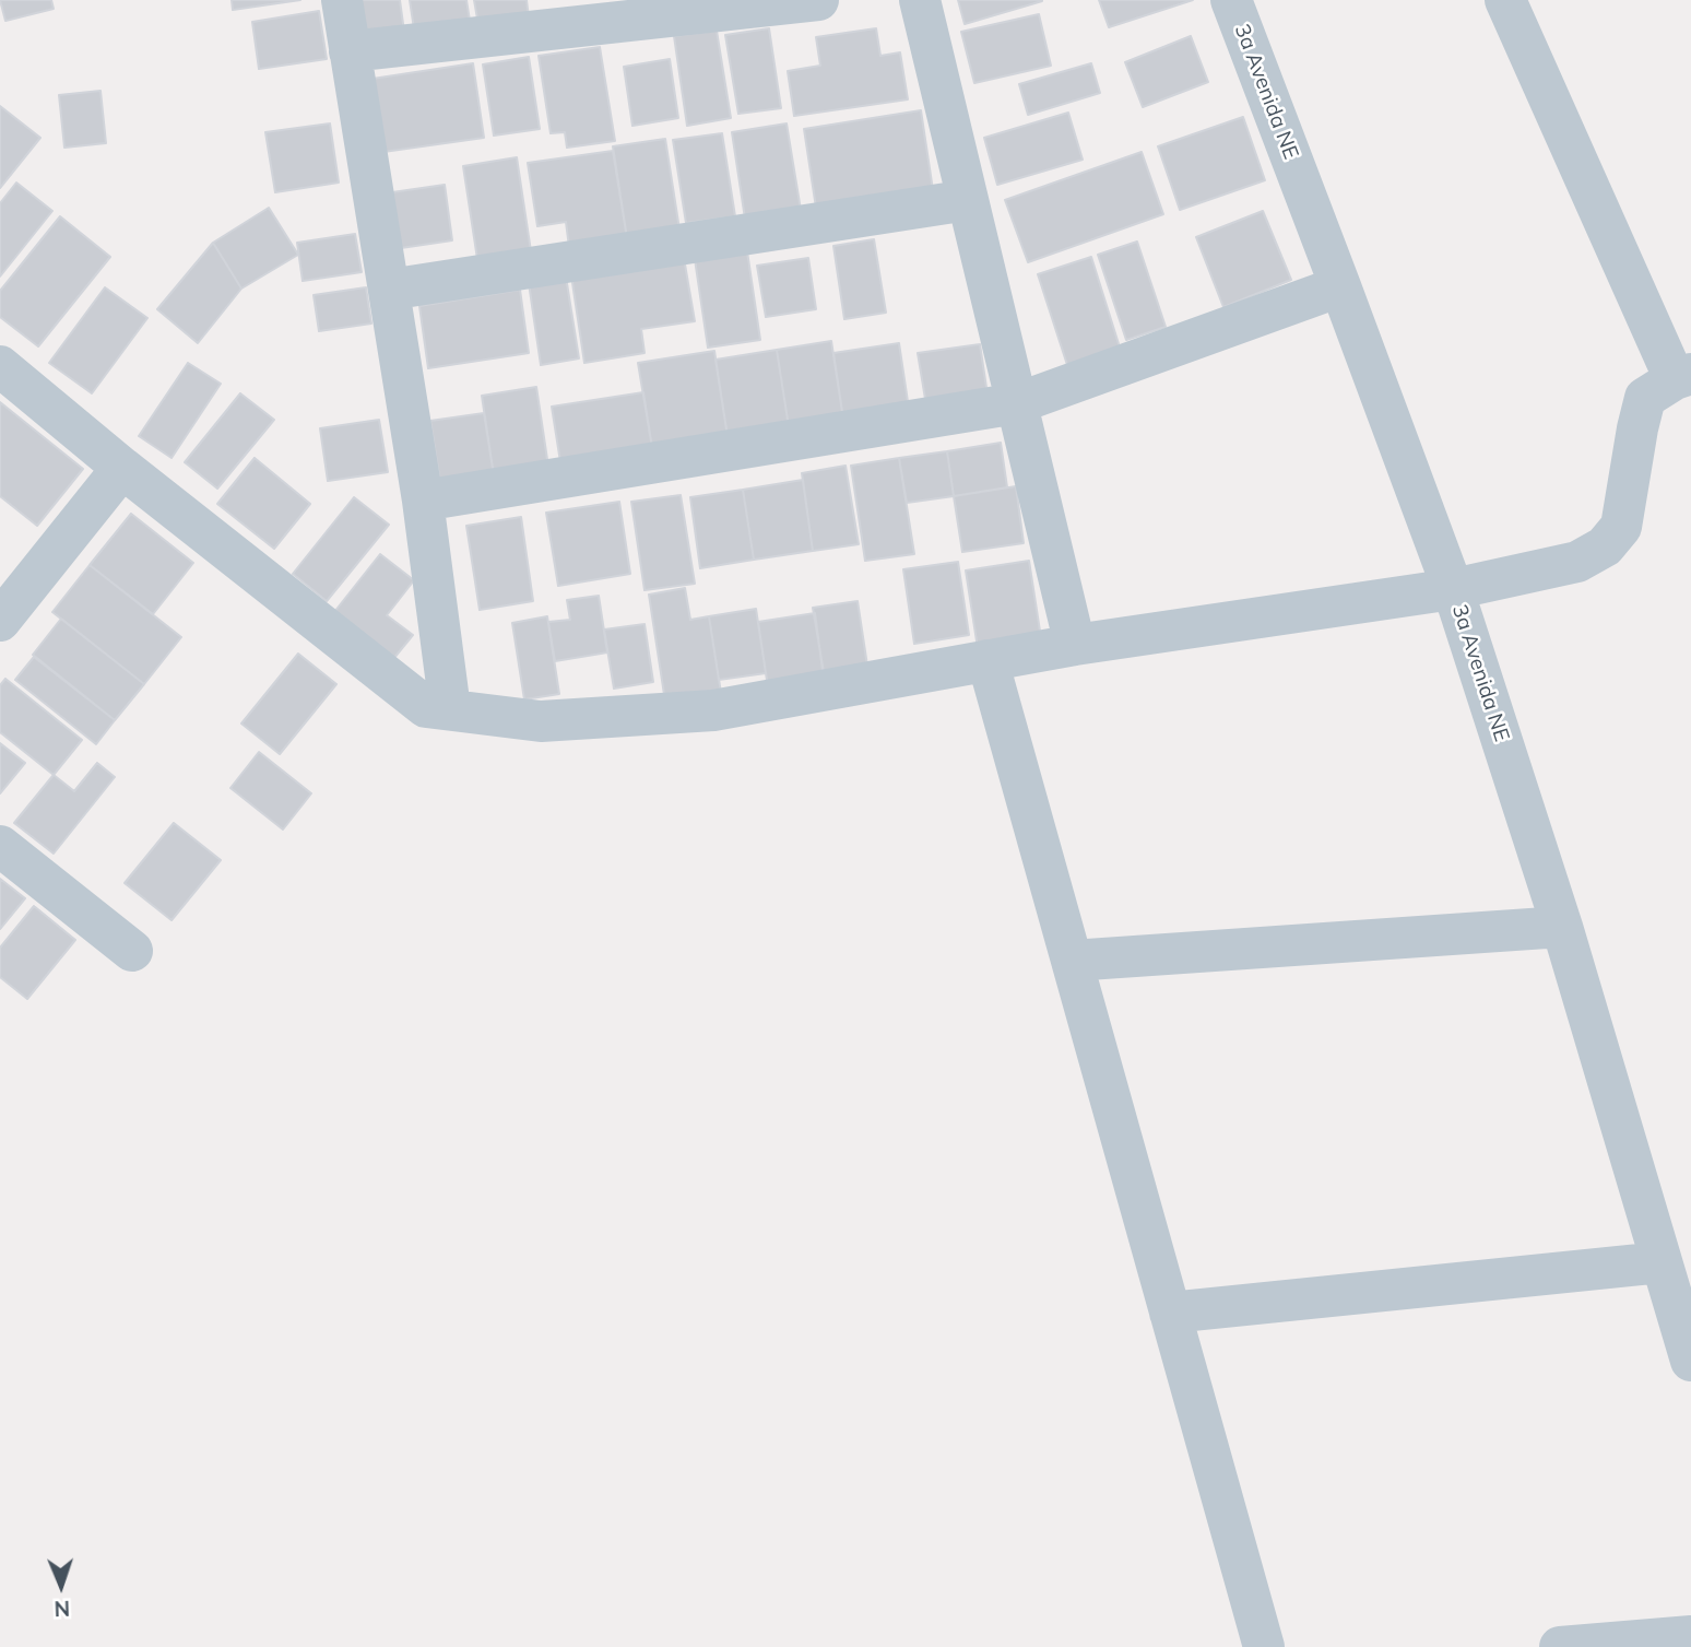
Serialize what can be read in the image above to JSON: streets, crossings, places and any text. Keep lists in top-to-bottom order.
{
  "streets": {
    "street": ["3a Avenida NE"]
  },
  "north": "bottom"
}
